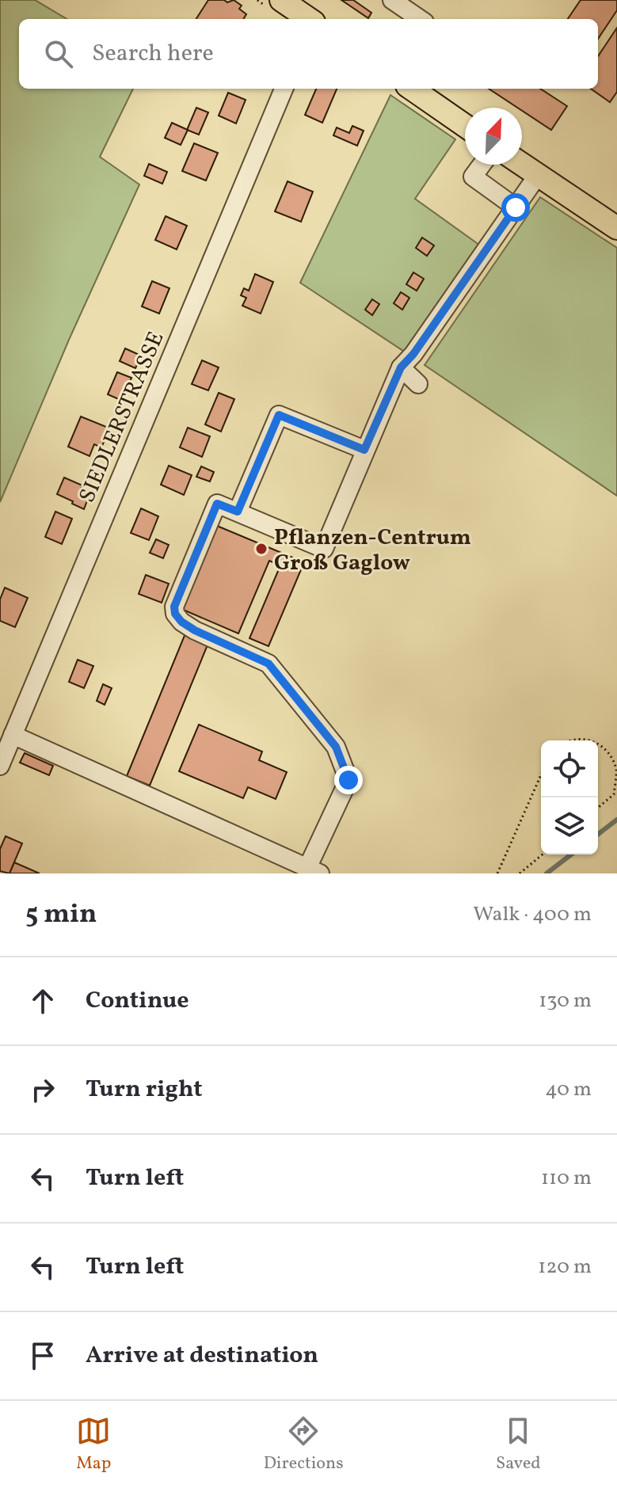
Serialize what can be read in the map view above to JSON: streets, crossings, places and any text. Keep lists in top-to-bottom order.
{
  "streets": {
    "street": ["SIEDLERSTRASSE"]
  },
  "places": ["Pflanzen-Centrum Groß Gaglow"],
  "north": "top right",
  "page": {
    "search": "Search here",
    "heading": ["5 min", "Walk · 400 m"],
    "list": [
      ["Continue", "130 m"],
      ["Turn right", "40 m"],
      ["Turn left", "110 m"],
      ["Turn left", "120 m"],
      "Arrive at destination"
    ],
    "nav": ["Map", "Directions", "Saved"]
  }
}
